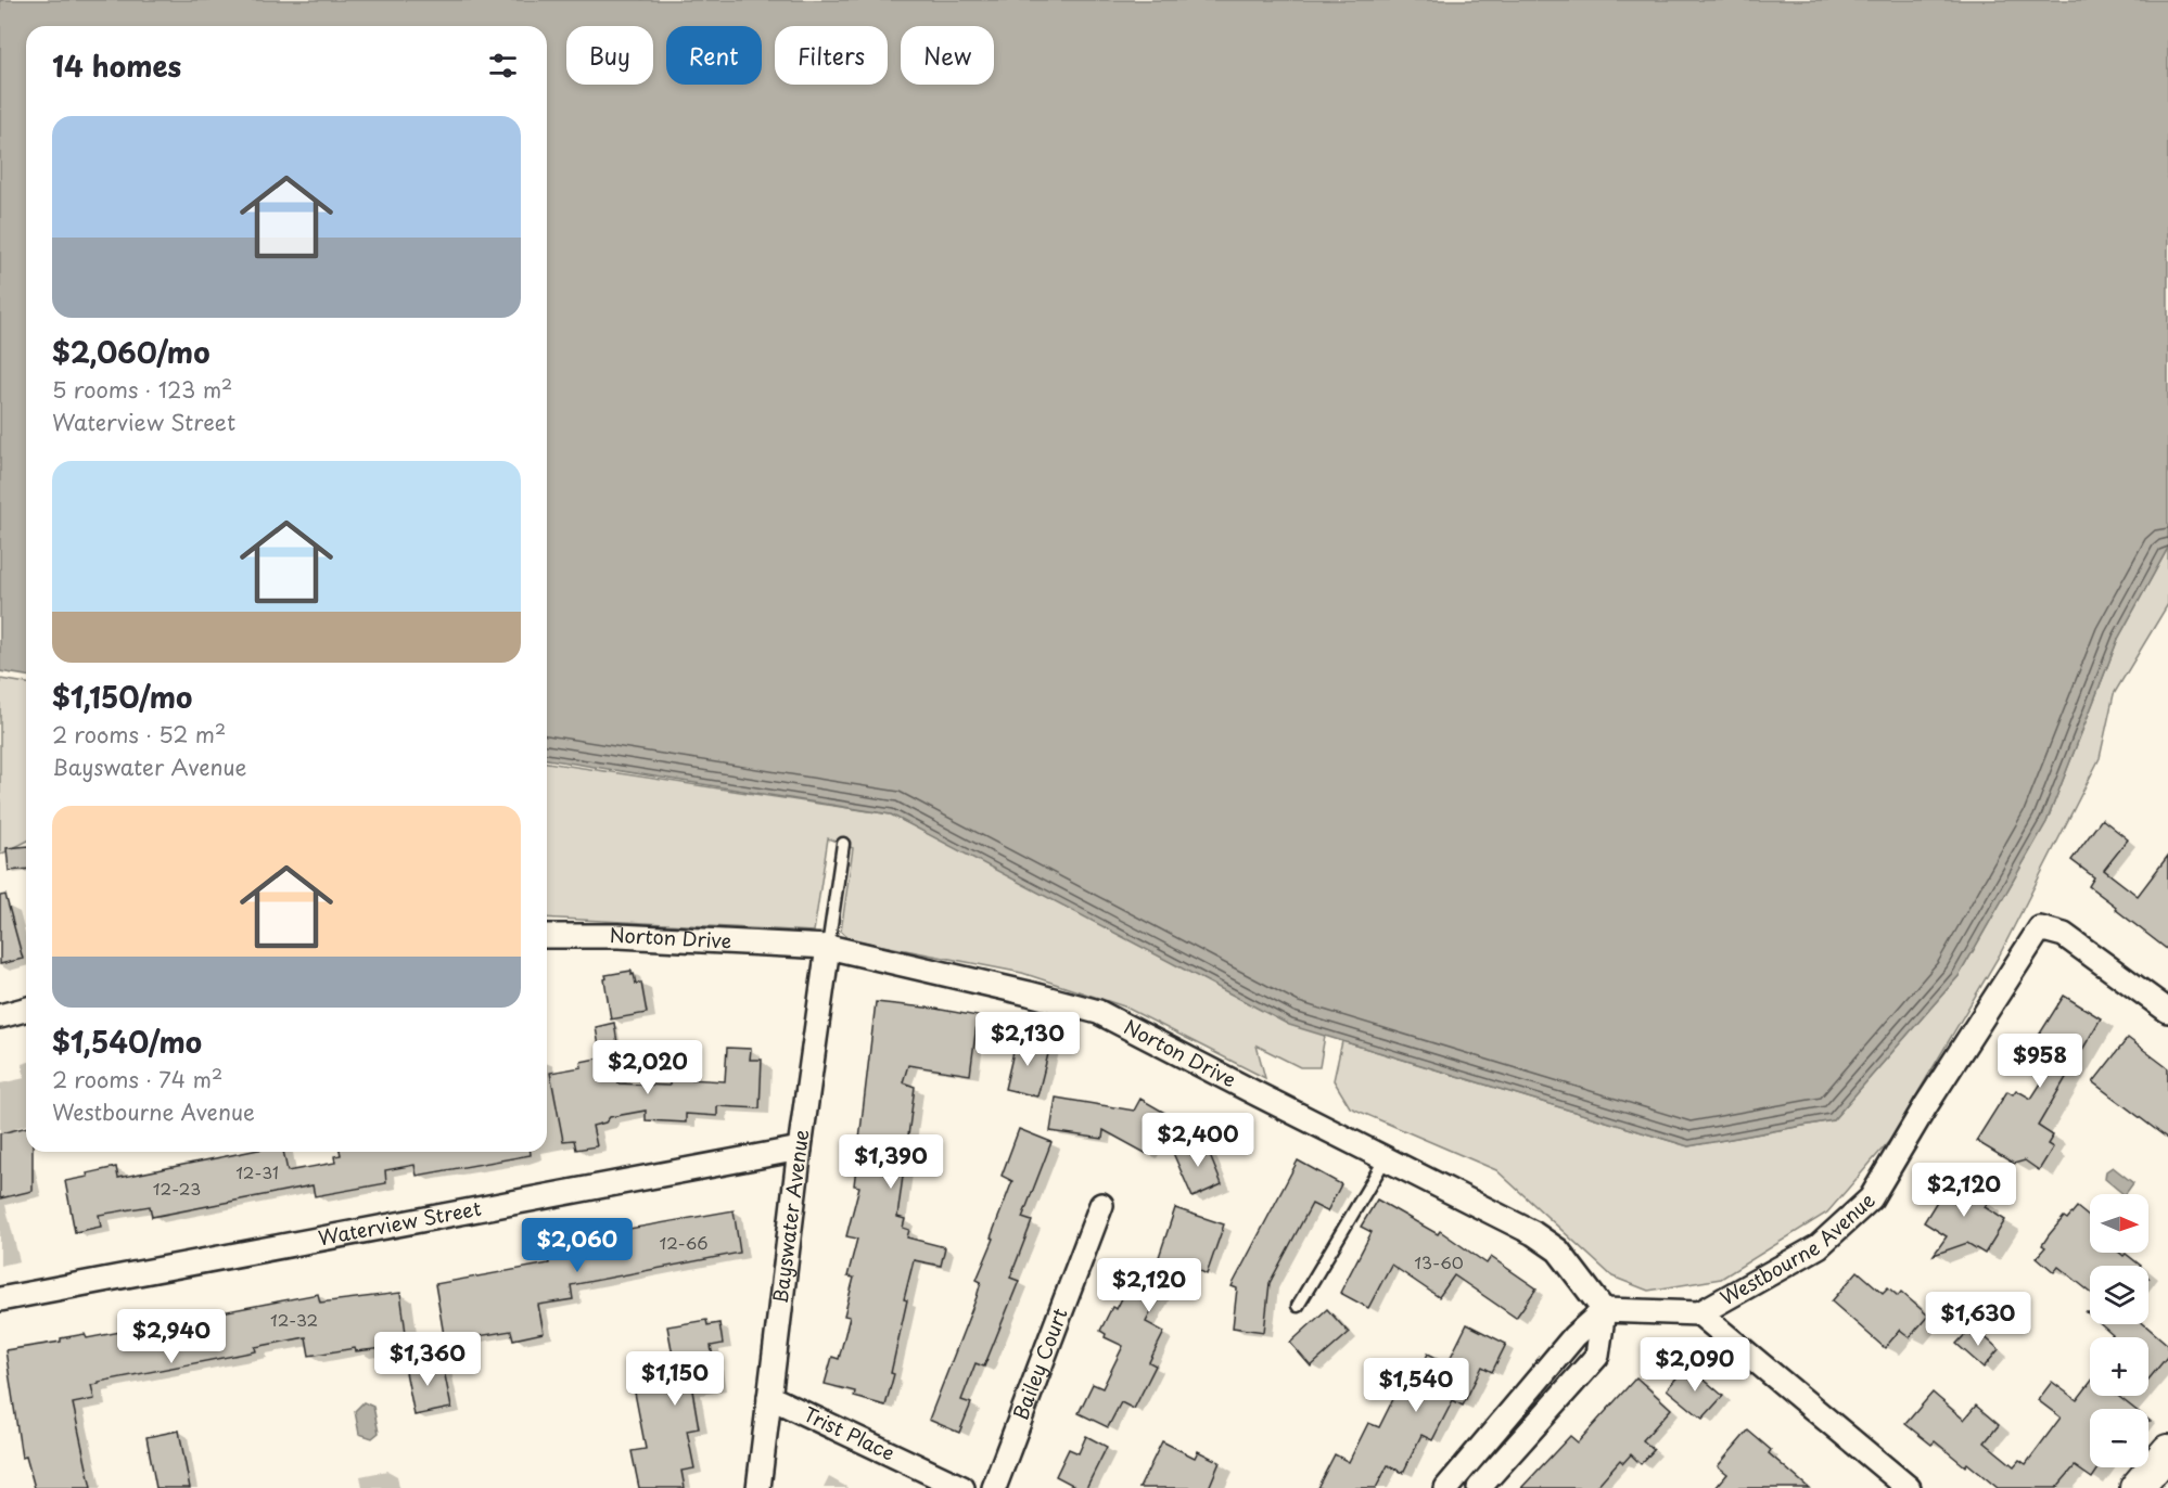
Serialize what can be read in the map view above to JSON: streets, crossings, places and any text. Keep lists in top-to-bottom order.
{
  "streets": {
    "street": [
      "Norton Drive",
      "Bayswater Avenue",
      "Waterview Street",
      "Westbourne Avenue",
      "Bailey Court",
      "Trist Place"
    ]
  },
  "crossings": [
    ["Norton Drive", "Bayswater Avenue"],
    ["Norton Drive", "Westbourne Avenue"],
    ["Bayswater Avenue", "Waterview Street"],
    ["Bayswater Avenue", "Trist Place"]
  ],
  "house_numbers": [
    "12-31",
    "12-23",
    "12-66",
    "13-60",
    "12-32"
  ],
  "north": "right",
  "page": {
    "chip": [
      "Buy",
      "Rent",
      "Filters",
      "New"
    ],
    "heading": "14 homes",
    "list": [
      {
        "name": "$2,060/mo",
        "note": "5 rooms · 123 m² · Waterview Street"
      },
      {
        "name": "$1,150/mo",
        "note": "2 rooms · 52 m² · Bayswater Avenue"
      },
      {
        "name": "$1,540/mo",
        "note": "2 rooms · 74 m² · Westbourne Avenue"
      }
    ],
    "price": [
      "$2,130",
      "$958",
      "$2,020",
      "$2,400",
      "$1,390",
      "$2,120",
      "$2,060",
      "$2,120",
      "$1,630",
      "$2,940",
      "$1,360",
      "$2,090",
      "$1,150",
      "$1,540"
    ],
    "map_buttons": ["+", "−"]
  }
}
